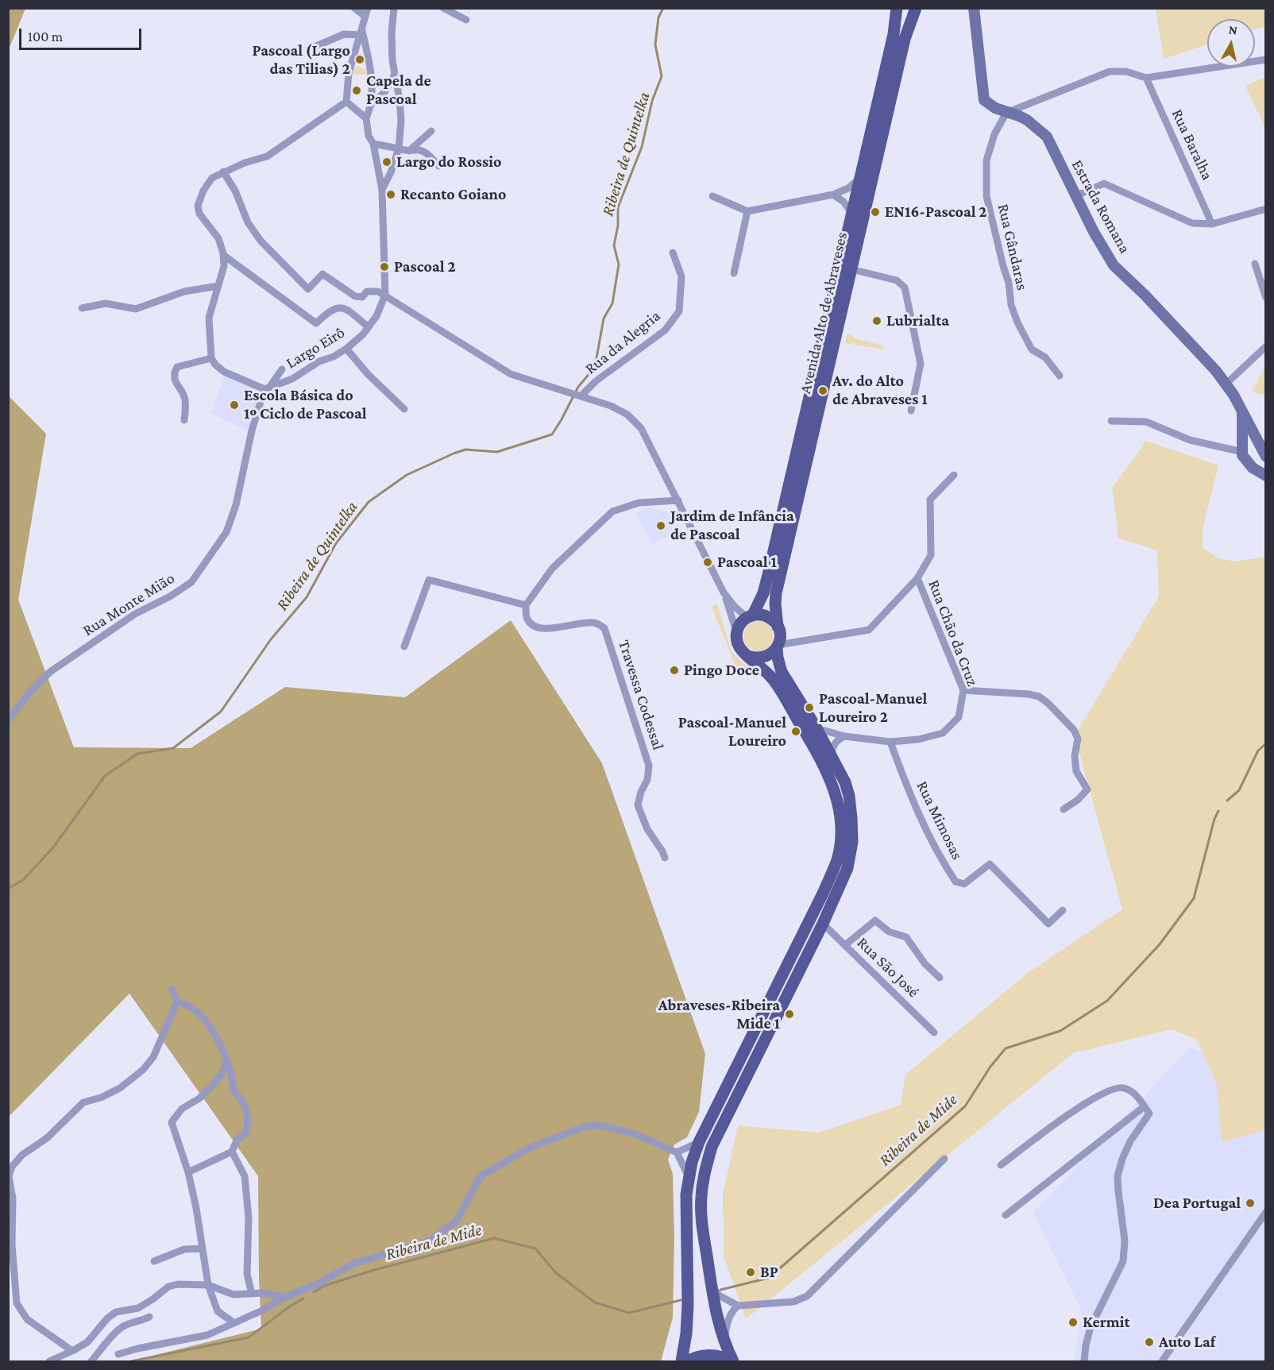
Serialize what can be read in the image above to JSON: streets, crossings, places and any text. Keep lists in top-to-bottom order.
{
  "streets": {
    "main road": ["Avenida Alto de Abraveses"],
    "street": [
      "Rua Baralha",
      "Estrada Romana",
      "Rua Gândaras",
      "Rua da Alegria",
      "Largo Eirô",
      "Rua Monte Mião",
      "Rua Chão da Cruz",
      "Travessa Codessal",
      "Rua Mimosas",
      "Rua São José"
    ]
  },
  "crossings": [
    ["Estrada Romana", "Rua Gândaras"],
    ["Avenida Alto de Abraveses", "Rua Chão da Cruz"],
    ["Avenida Alto de Abraveses", "Rua São José"],
    ["Largo Eirô", "Rua Monte Mião"],
    ["Rua Chão da Cruz", "Rua Mimosas"]
  ],
  "water": ["Ribeira de Quintelka", "Ribeira de Mide"],
  "places": [
    "Pascoal (Largo das Tilias) 2",
    "Capela de Pascoal",
    "Largo do Rossio",
    "Recanto Goiano",
    "EN16-Pascoal 2",
    "Pascoal 2",
    "Lubrialta",
    "Av. do Alto de Abraveses 1",
    "Escola Básica do 1º Ciclo de Pascoal",
    "Jardim de Infância de Pascoal",
    "Pascoal 1",
    "Pingo Doce",
    "Pascoal-Manuel Loureiro 2",
    "Pascoal-Manuel Loureiro",
    "Abraveses-Ribeira Mide 1",
    "Dea Portugal",
    "BP",
    "Kermit",
    "Auto Laf"
  ],
  "scale_bar": "100 m",
  "north": "top"
}
